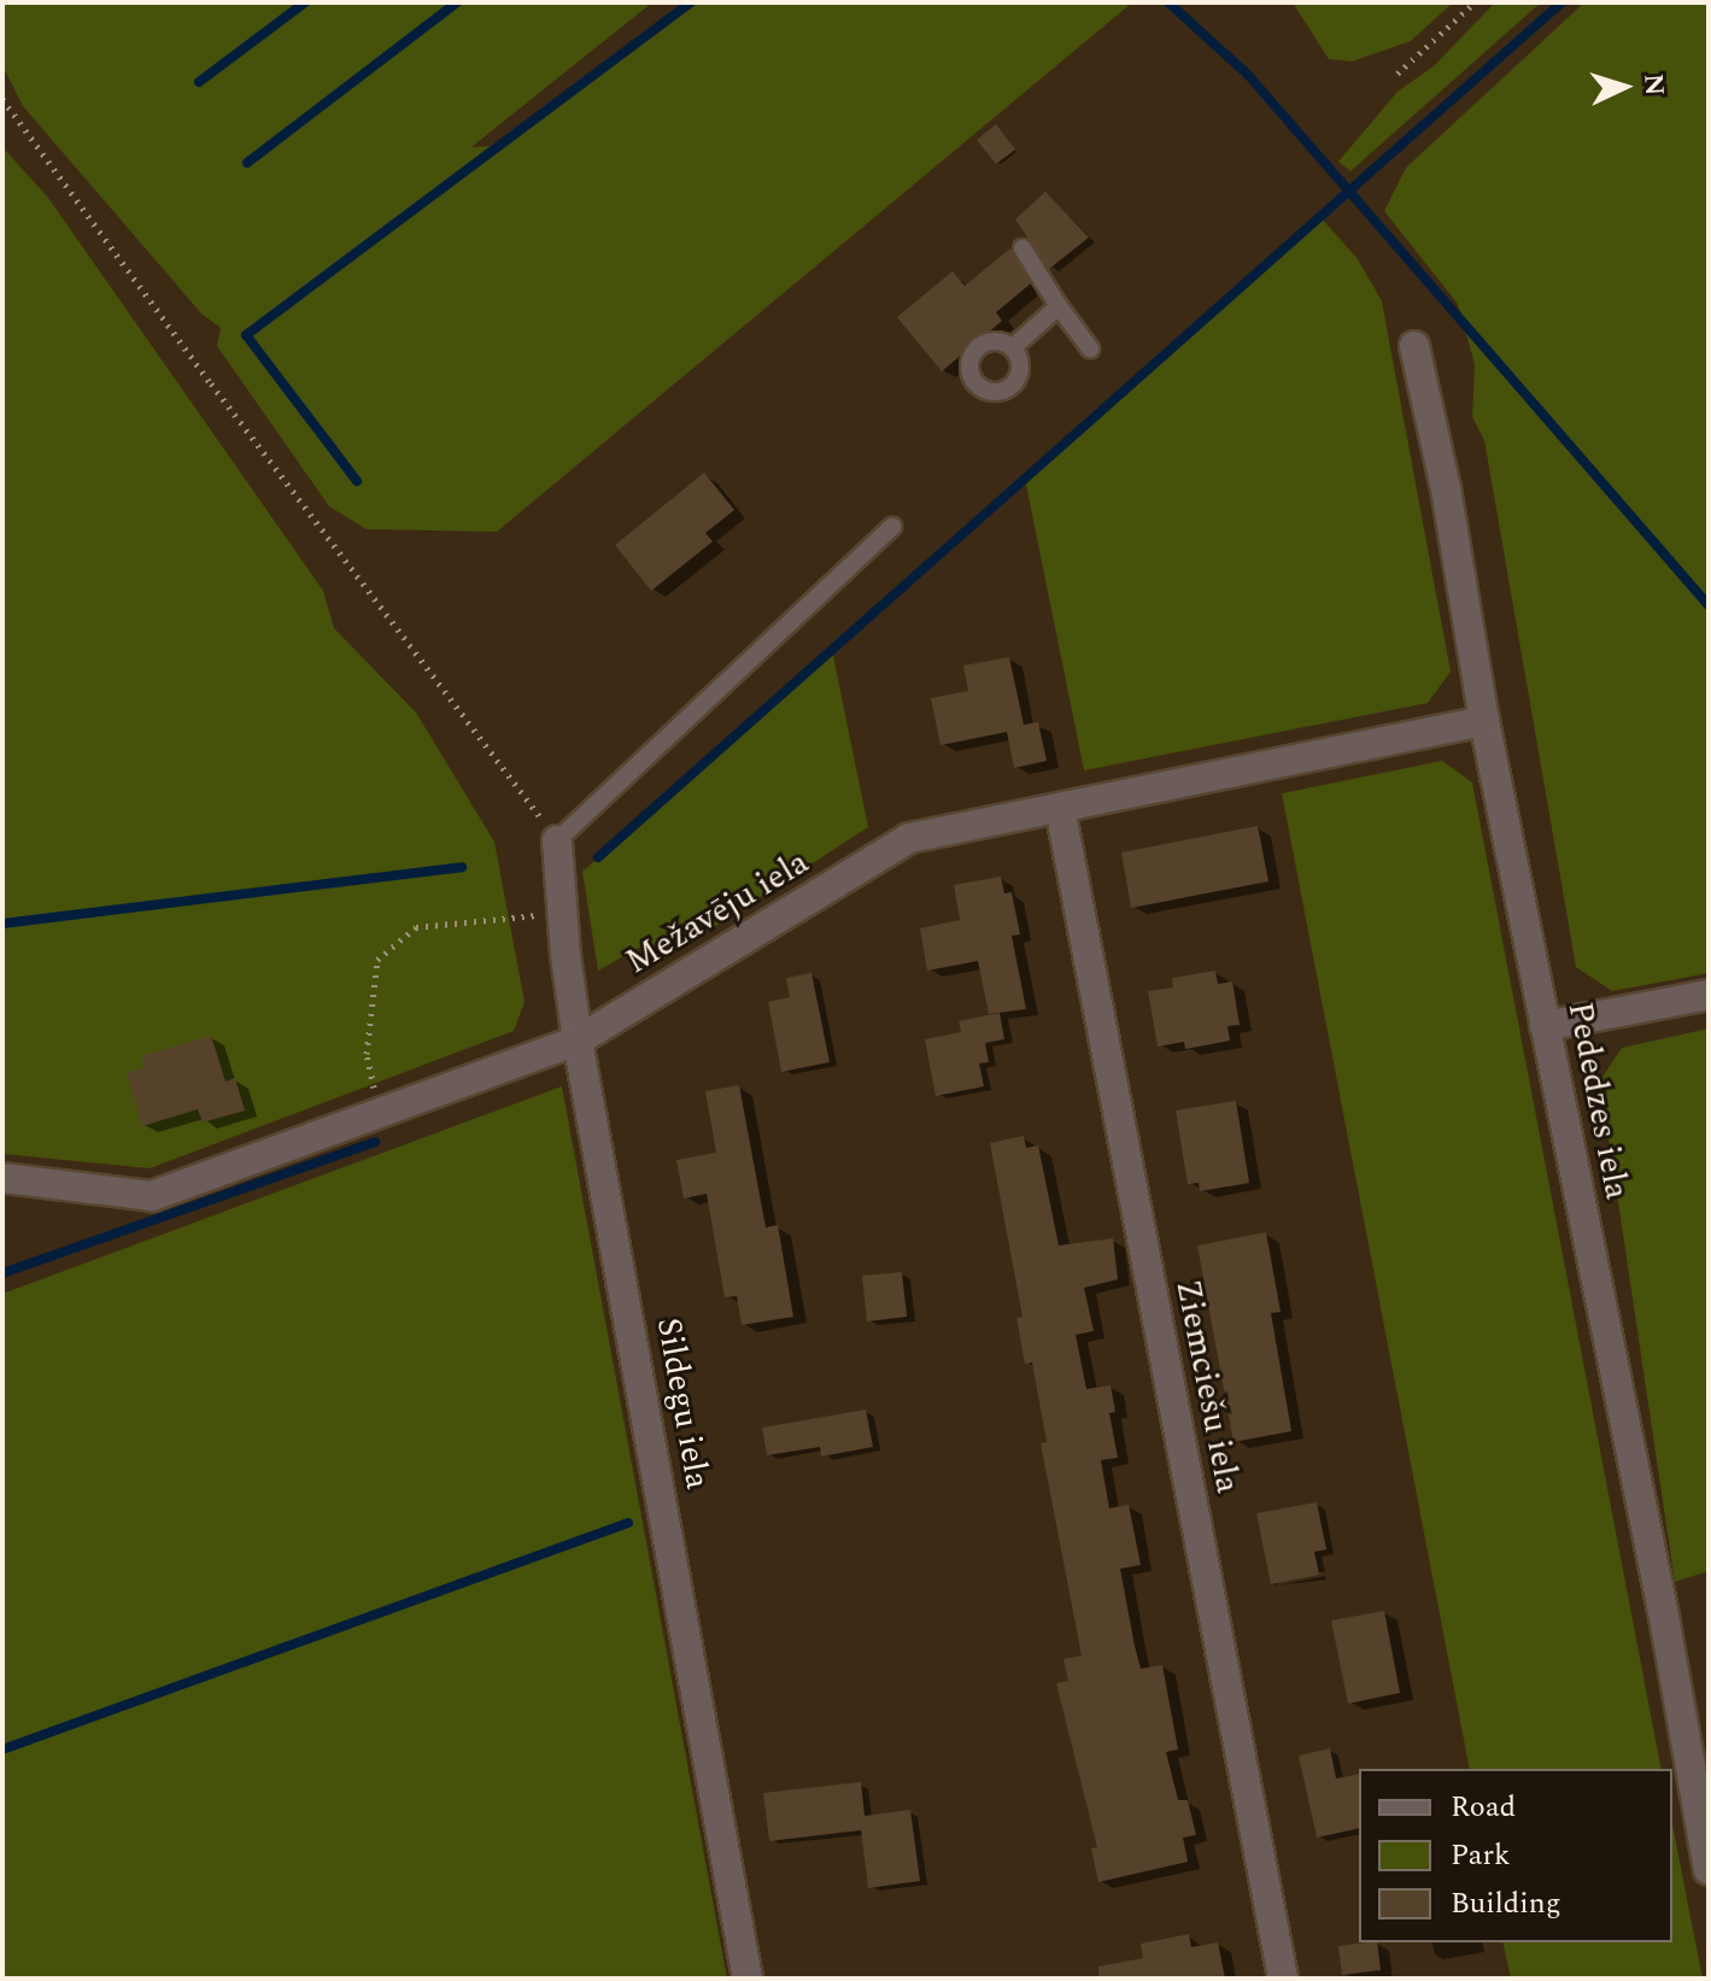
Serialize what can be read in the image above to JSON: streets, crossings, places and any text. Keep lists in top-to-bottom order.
{
  "streets": {
    "street": [
      "Mežavēju iela",
      "Pededzes iela",
      "Ziemciešu iela",
      "Sildegu iela"
    ]
  },
  "crossings": [
    ["Mežavēju iela", "Pededzes iela"],
    ["Mežavēju iela", "Ziemciešu iela"],
    ["Mežavēju iela", "Sildegu iela"]
  ],
  "legend": ["Road", "Park", "Building"],
  "north": "right"
}
